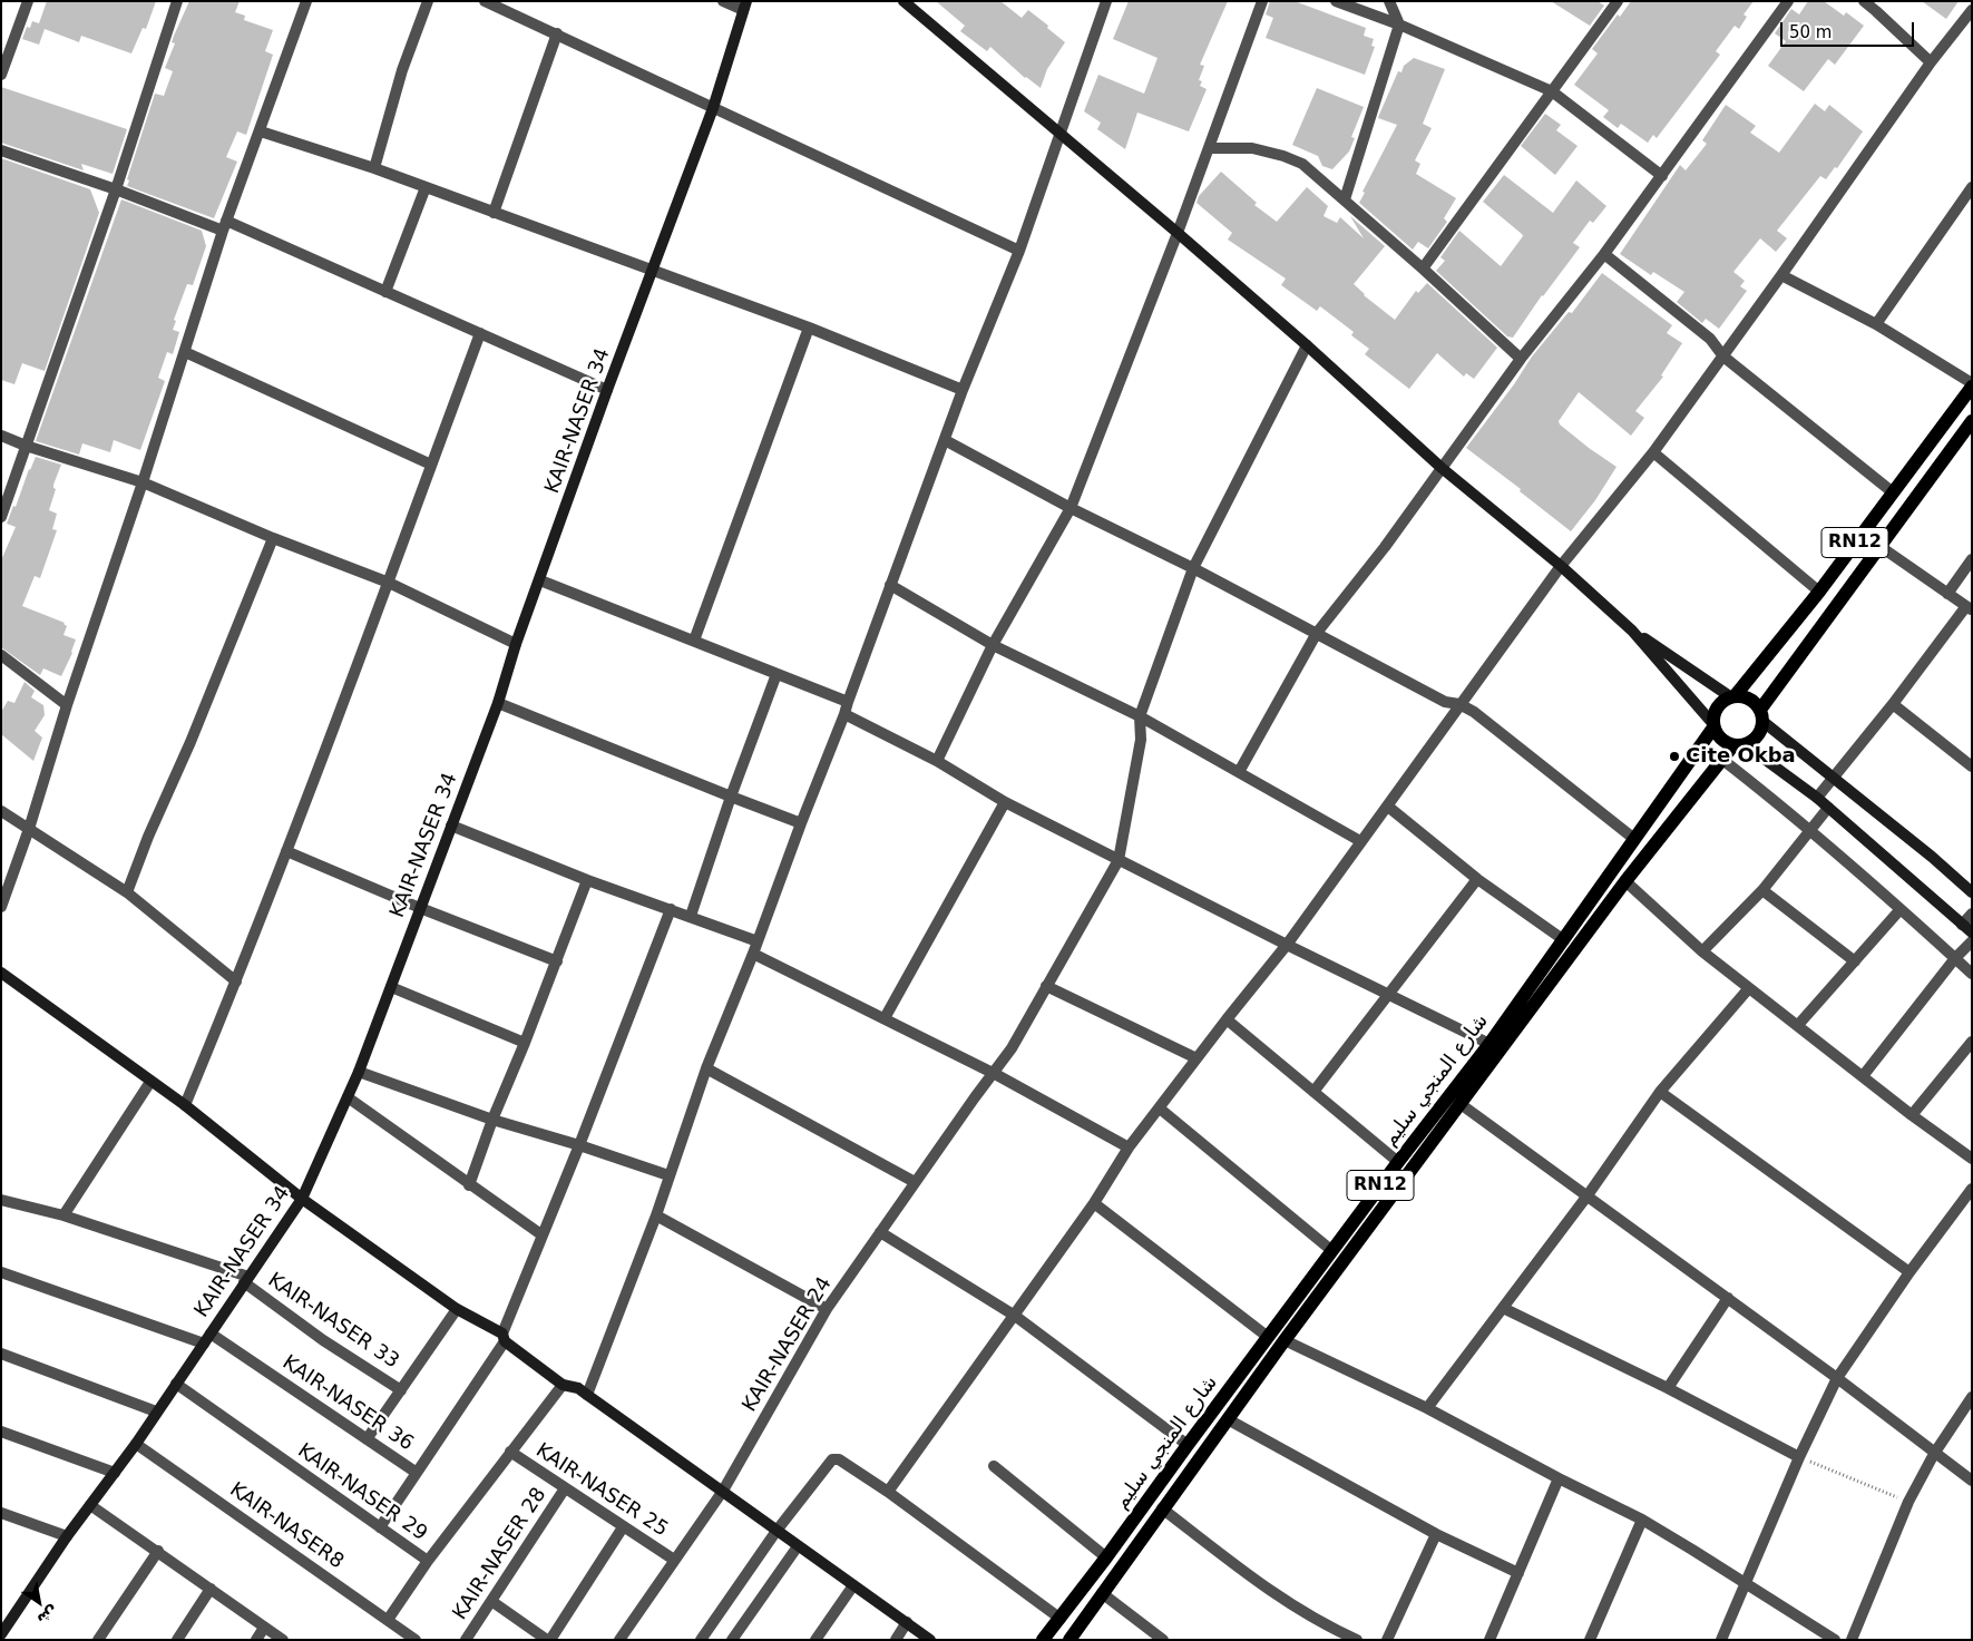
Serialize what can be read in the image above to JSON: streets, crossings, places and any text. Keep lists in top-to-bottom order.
{
  "streets": {
    "main road": ["RN12", "شارع المنجي سليم"],
    "street": [
      "KAIR-NASER 34",
      "KAIR-NASER 33",
      "KAIR-NASER 24",
      "KAIR-NASER 36",
      "KAIR-NASER 25",
      "KAIR-NASER 29",
      "KAIR-NASER8",
      "KAIR-NASER 28"
    ]
  },
  "crossings": [
    ["KAIR-NASER 34", "KAIR-NASER 33"],
    ["KAIR-NASER 34", "KAIR-NASER 36"],
    ["KAIR-NASER 34", "KAIR-NASER 29"],
    ["KAIR-NASER 34", "KAIR-NASER8"],
    ["RN12", "شارع المنجي سليم"],
    ["KAIR-NASER 24", "KAIR-NASER 25"],
    ["KAIR-NASER 25", "KAIR-NASER 29"],
    ["KAIR-NASER 25", "KAIR-NASER 28"]
  ],
  "places": ["Cite Okba"],
  "scale_bar": "50 m",
  "north": "bottom right"
}
